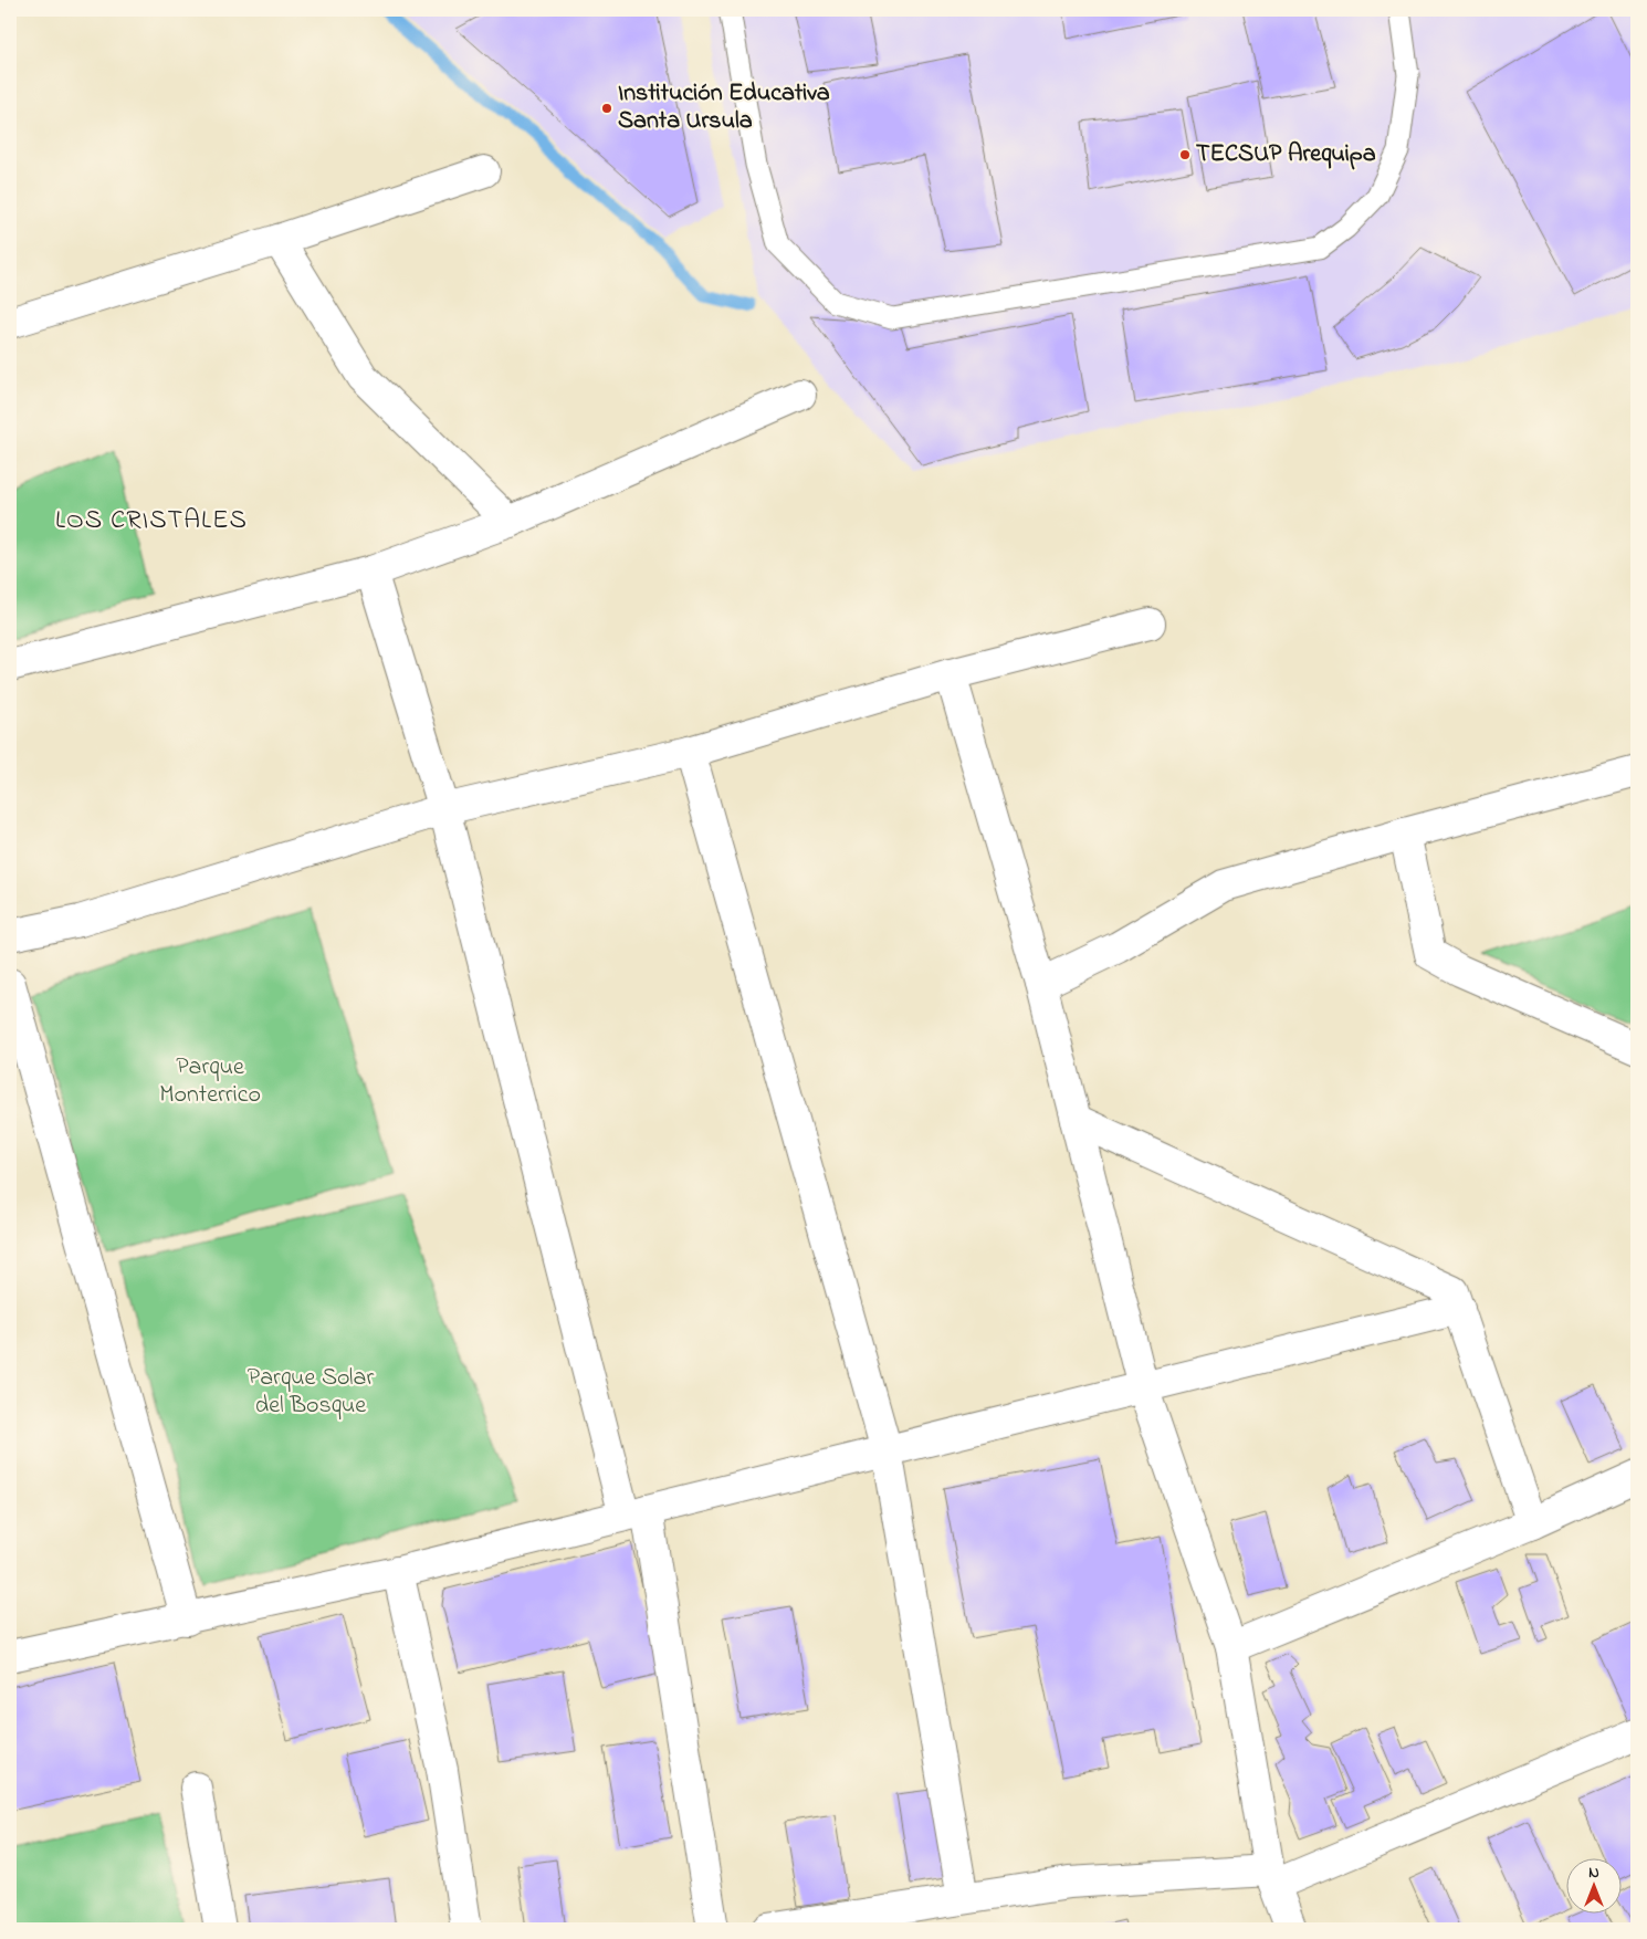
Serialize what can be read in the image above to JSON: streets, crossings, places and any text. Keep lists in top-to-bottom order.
{
  "districts": ["LOS CRISTALES"],
  "parks": ["Parque Monterrico", "Parque Solar del Bosque"],
  "places": ["Institución Educativa Santa Ursula", "TECSUP Arequipa"],
  "north": "top"
}
